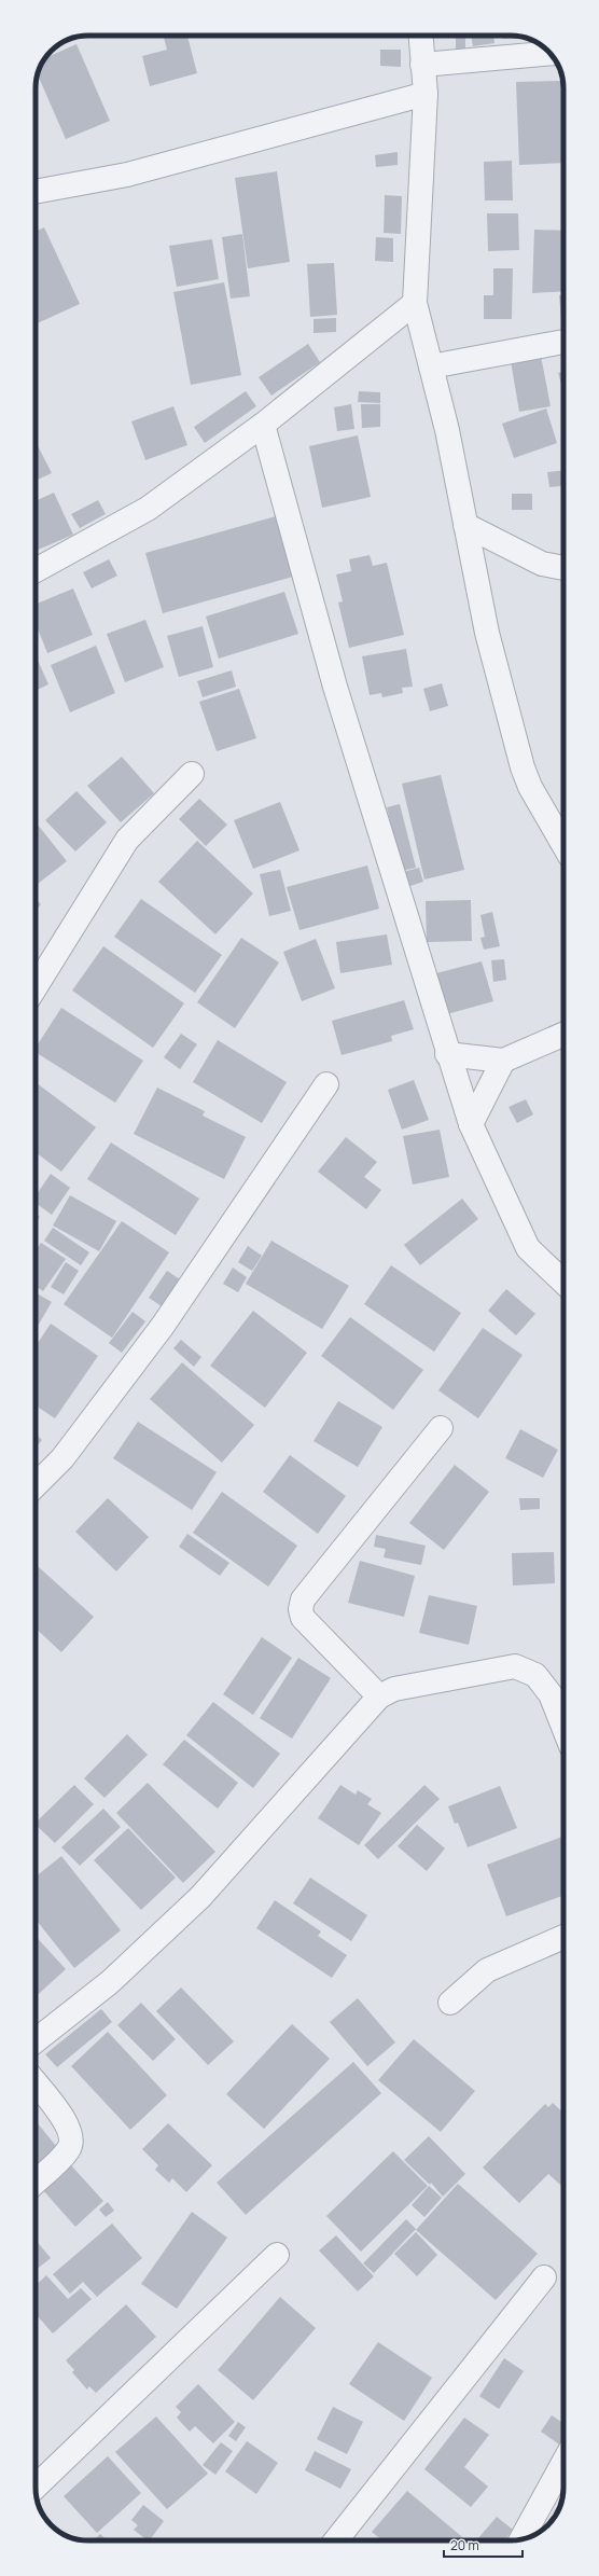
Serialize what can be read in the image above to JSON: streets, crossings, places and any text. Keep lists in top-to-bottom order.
{
  "scale_bar": "20 m"
}
